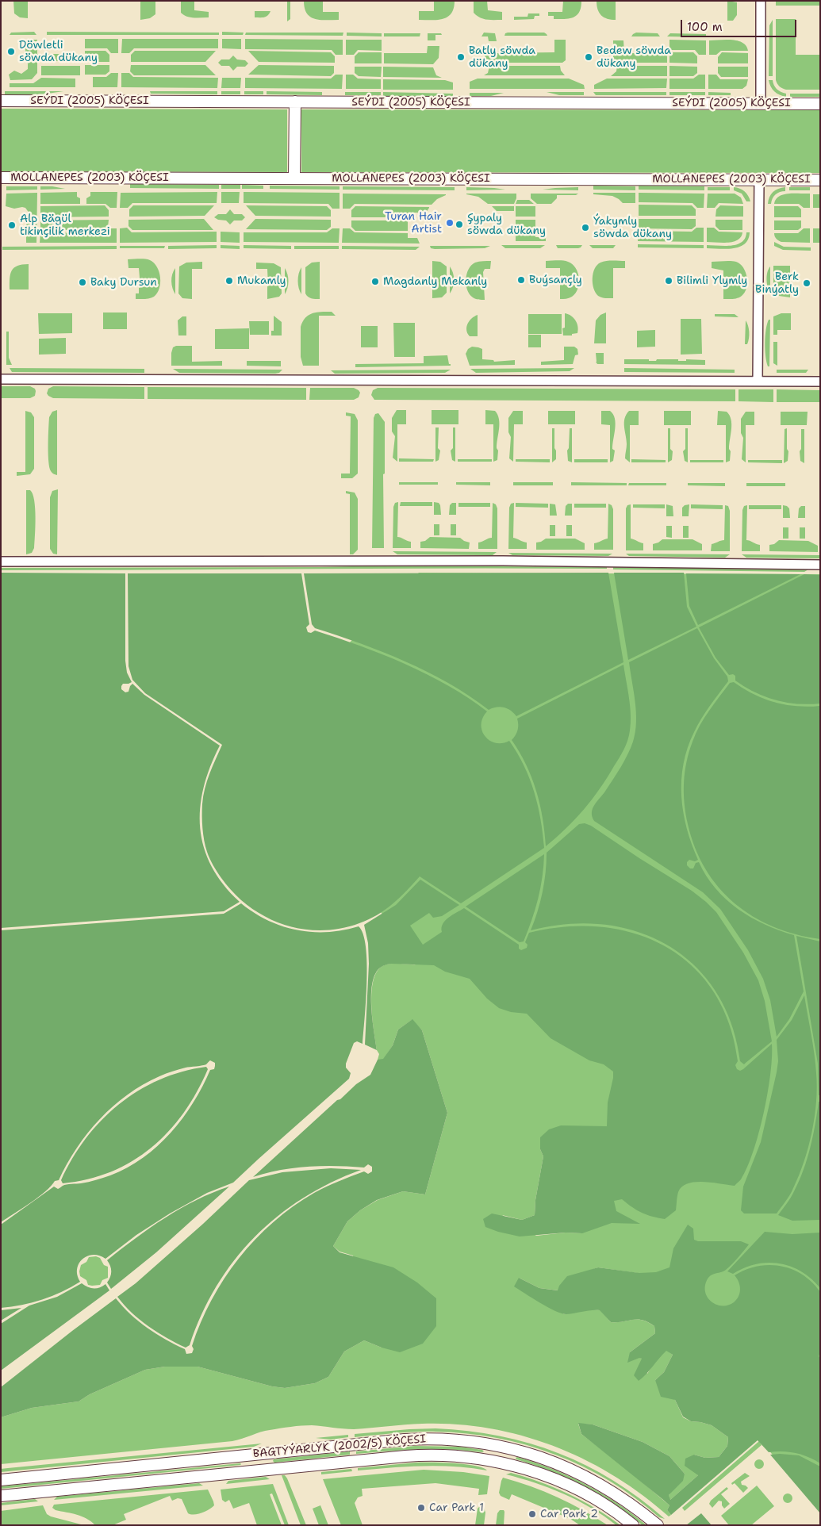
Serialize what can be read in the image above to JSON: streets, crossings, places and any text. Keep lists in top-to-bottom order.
{
  "streets": {
    "street": ["SEÝDI (2005) KÖÇESI", "MOLLANEPES (2003) KÖÇESI", "BAGTYÝARLYK (2002/5) KÖÇESI"]
  },
  "places": [
    "Döwletli söwda dükany",
    "Batly söwda dükany",
    "Bedew söwda dükany",
    "Turan Hair Artist",
    "Şypaly söwda dükany",
    "Alp Bägül tikinçilik merkezi",
    "Ýakymly söwda dükany",
    "Buýsançly",
    "Mukamly",
    "Bilimli Ylymly",
    "Magdanly Mekanly",
    "Baky Dursun",
    "Berk Binýatly",
    "Car Park 1",
    "Car Park 2"
  ],
  "scale_bar": "100 m"
}
